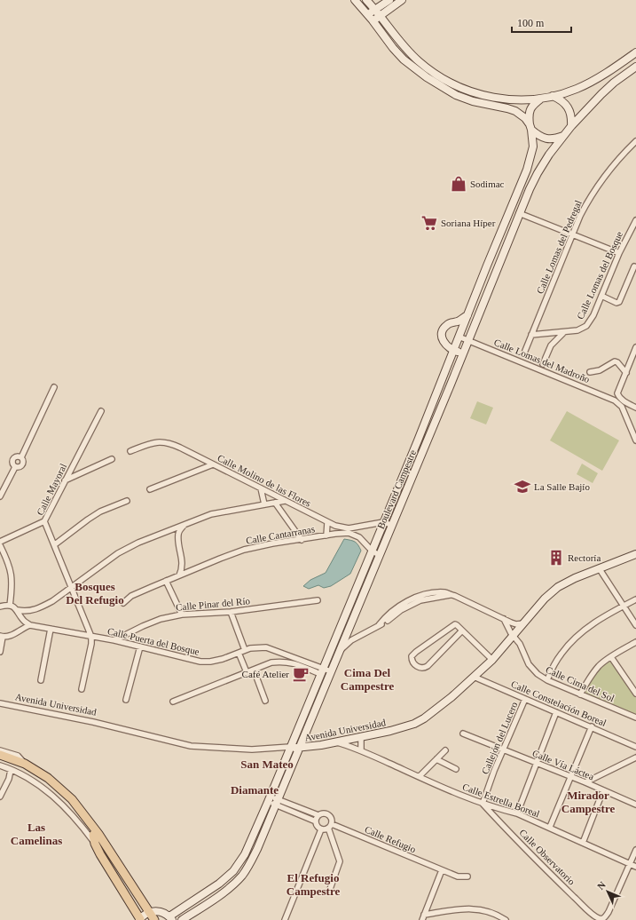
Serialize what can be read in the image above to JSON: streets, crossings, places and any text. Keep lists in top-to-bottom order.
{
  "streets": {
    "street": [
      "Calle Lomas del Pedregal",
      "Calle Lomas del Bosque",
      "Calle Lomas del Madroño",
      "Calle Molino de las Flores",
      "Calle Mayoral",
      "Boulevard Campestre",
      "Calle Cantarranas",
      "Calle Pinar del Río",
      "Calle Puerta del Bosque",
      "Calle Cima del Sol",
      "Calle Constelación Boreal",
      "Avenida Universidad",
      "Callejón del Lucero",
      "Calle Vía Láctea",
      "Calle Estrella Boreal",
      "Calle Refugio",
      "Calle Observatorio"
    ]
  },
  "crossings": [
    ["Calle Lomas del Pedregal", "Calle Lomas del Bosque"],
    ["Calle Lomas del Madroño", "Boulevard Campestre"],
    ["Calle Molino de las Flores", "Boulevard Campestre"],
    ["Calle Mayoral", "Calle Puerta del Bosque"],
    ["Boulevard Campestre", "Calle Cantarranas"],
    ["Boulevard Campestre", "Calle Puerta del Bosque"],
    ["Boulevard Campestre", "Avenida Universidad"],
    ["Calle Pinar del Río", "Calle Puerta del Bosque"],
    ["Calle Cima del Sol", "Avenida Universidad"],
    ["Calle Constelación Boreal", "Avenida Universidad"],
    ["Calle Constelación Boreal", "Callejón del Lucero"],
    ["Avenida Universidad", "Calle Estrella Boreal"],
    ["Callejón del Lucero", "Calle Vía Láctea"],
    ["Callejón del Lucero", "Calle Estrella Boreal"],
    ["Callejón del Lucero", "Calle Observatorio"],
    ["Calle Estrella Boreal", "Calle Observatorio"]
  ],
  "districts": [
    "Bosques Del Refugio",
    "Cima Del Campestre",
    "San Mateo",
    "Diamante",
    "Mirador Campestre",
    "Las Camelinas",
    "El Refugio Campestre"
  ],
  "places": {
    "shop": ["Sodimac"],
    "supermarket": ["Soriana Híper"],
    "school or university": ["La Salle Bajío"],
    "building": ["Rectoría"],
    "cafe": ["Café Atelier"]
  },
  "scale_bar": "100 m",
  "north": "top left"
}
